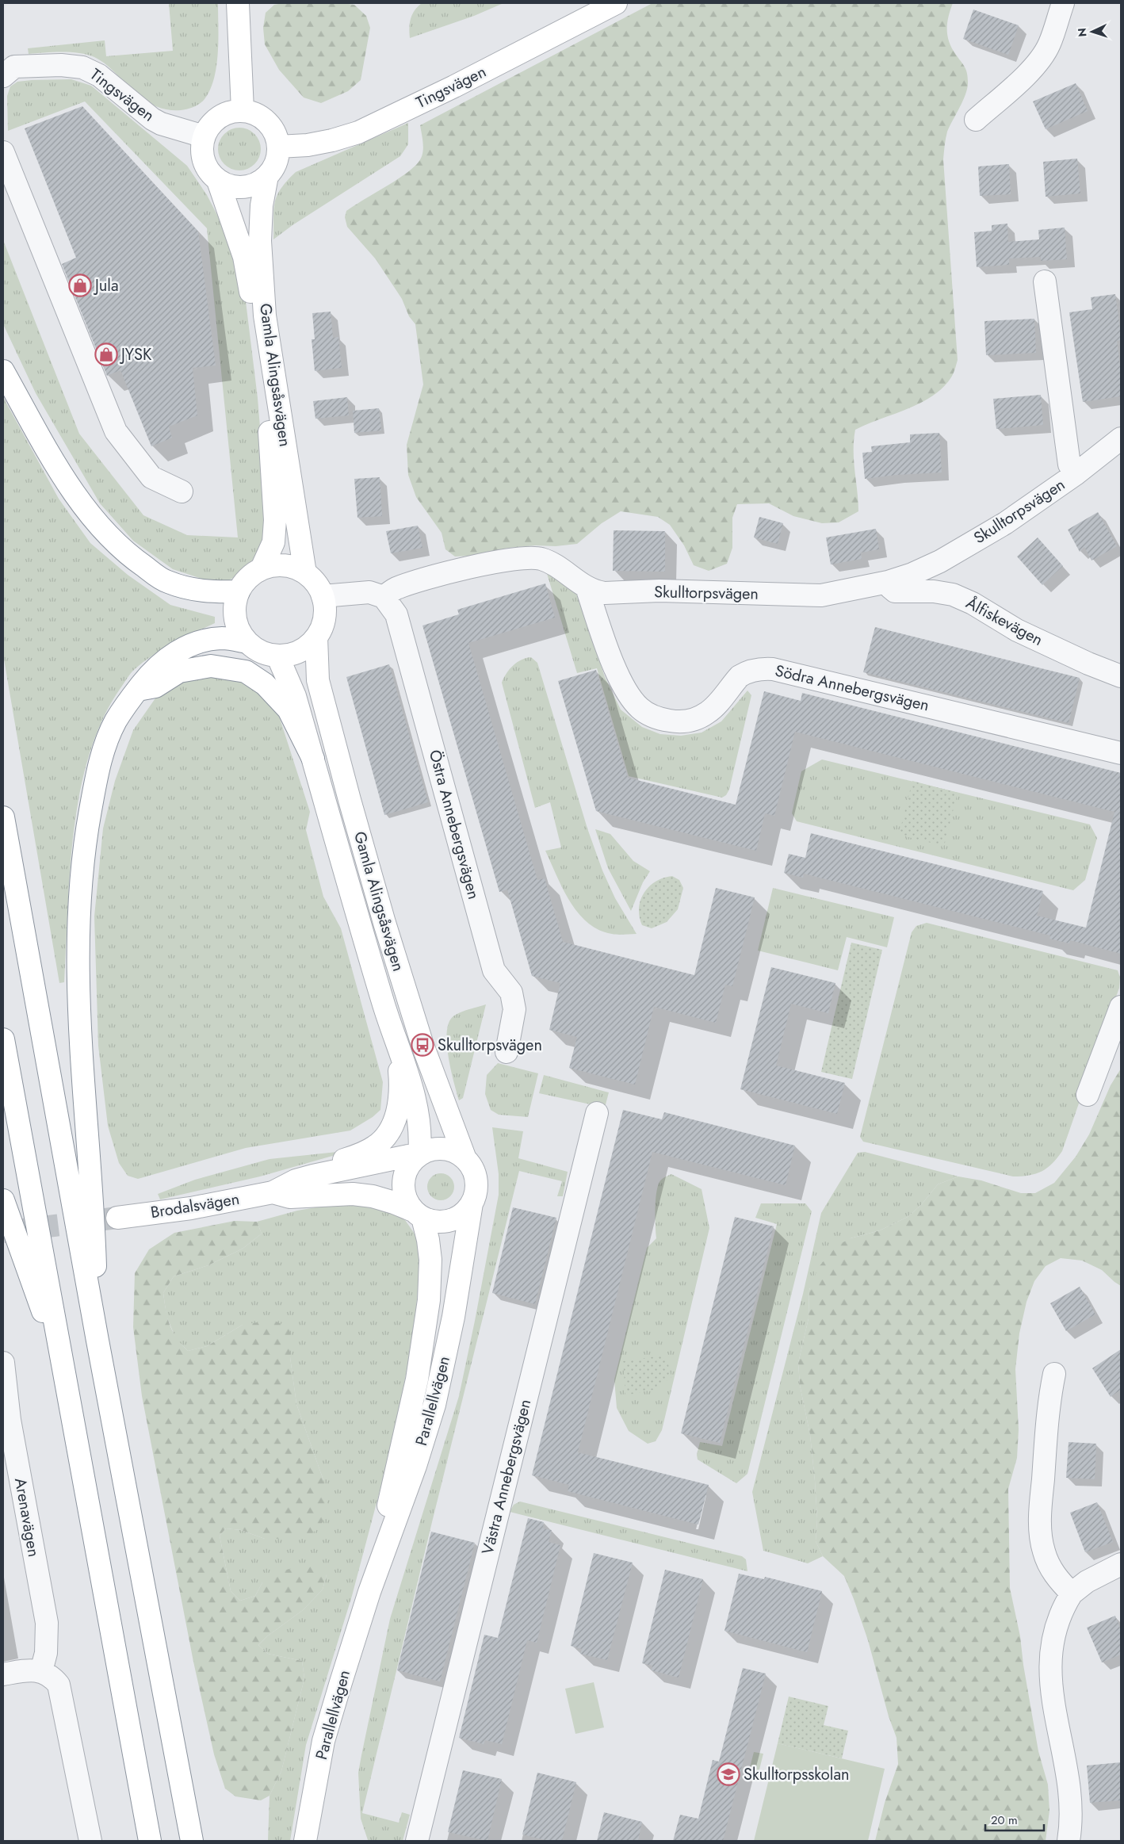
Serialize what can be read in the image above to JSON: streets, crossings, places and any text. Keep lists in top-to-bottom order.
{
  "streets": {
    "main road": [
      "Tingsvägen",
      "Gamla Alingsåsvägen",
      "Brodalsvägen",
      "Parallellvägen"
    ],
    "street": [
      "Skulltorpsvägen",
      "Ålfiskevägen",
      "Södra Annebergsvägen",
      "Östra Annebergsvägen",
      "Västra Annebergsvägen",
      "Arenavägen"
    ]
  },
  "crossings": [
    ["Tingsvägen", "Gamla Alingsåsvägen"],
    ["Gamla Alingsåsvägen", "Brodalsvägen"],
    ["Gamla Alingsåsvägen", "Parallellvägen"],
    ["Skulltorpsvägen", "Ålfiskevägen"],
    ["Skulltorpsvägen", "Södra Annebergsvägen"],
    ["Skulltorpsvägen", "Östra Annebergsvägen"],
    ["Brodalsvägen", "Parallellvägen"]
  ],
  "places": {
    "shop": ["Jula", "JYSK"],
    "bus stop": ["Skulltorpsvägen"],
    "school or university": ["Skulltorpsskolan"]
  },
  "scale_bar": "20 m",
  "north": "left"
}
